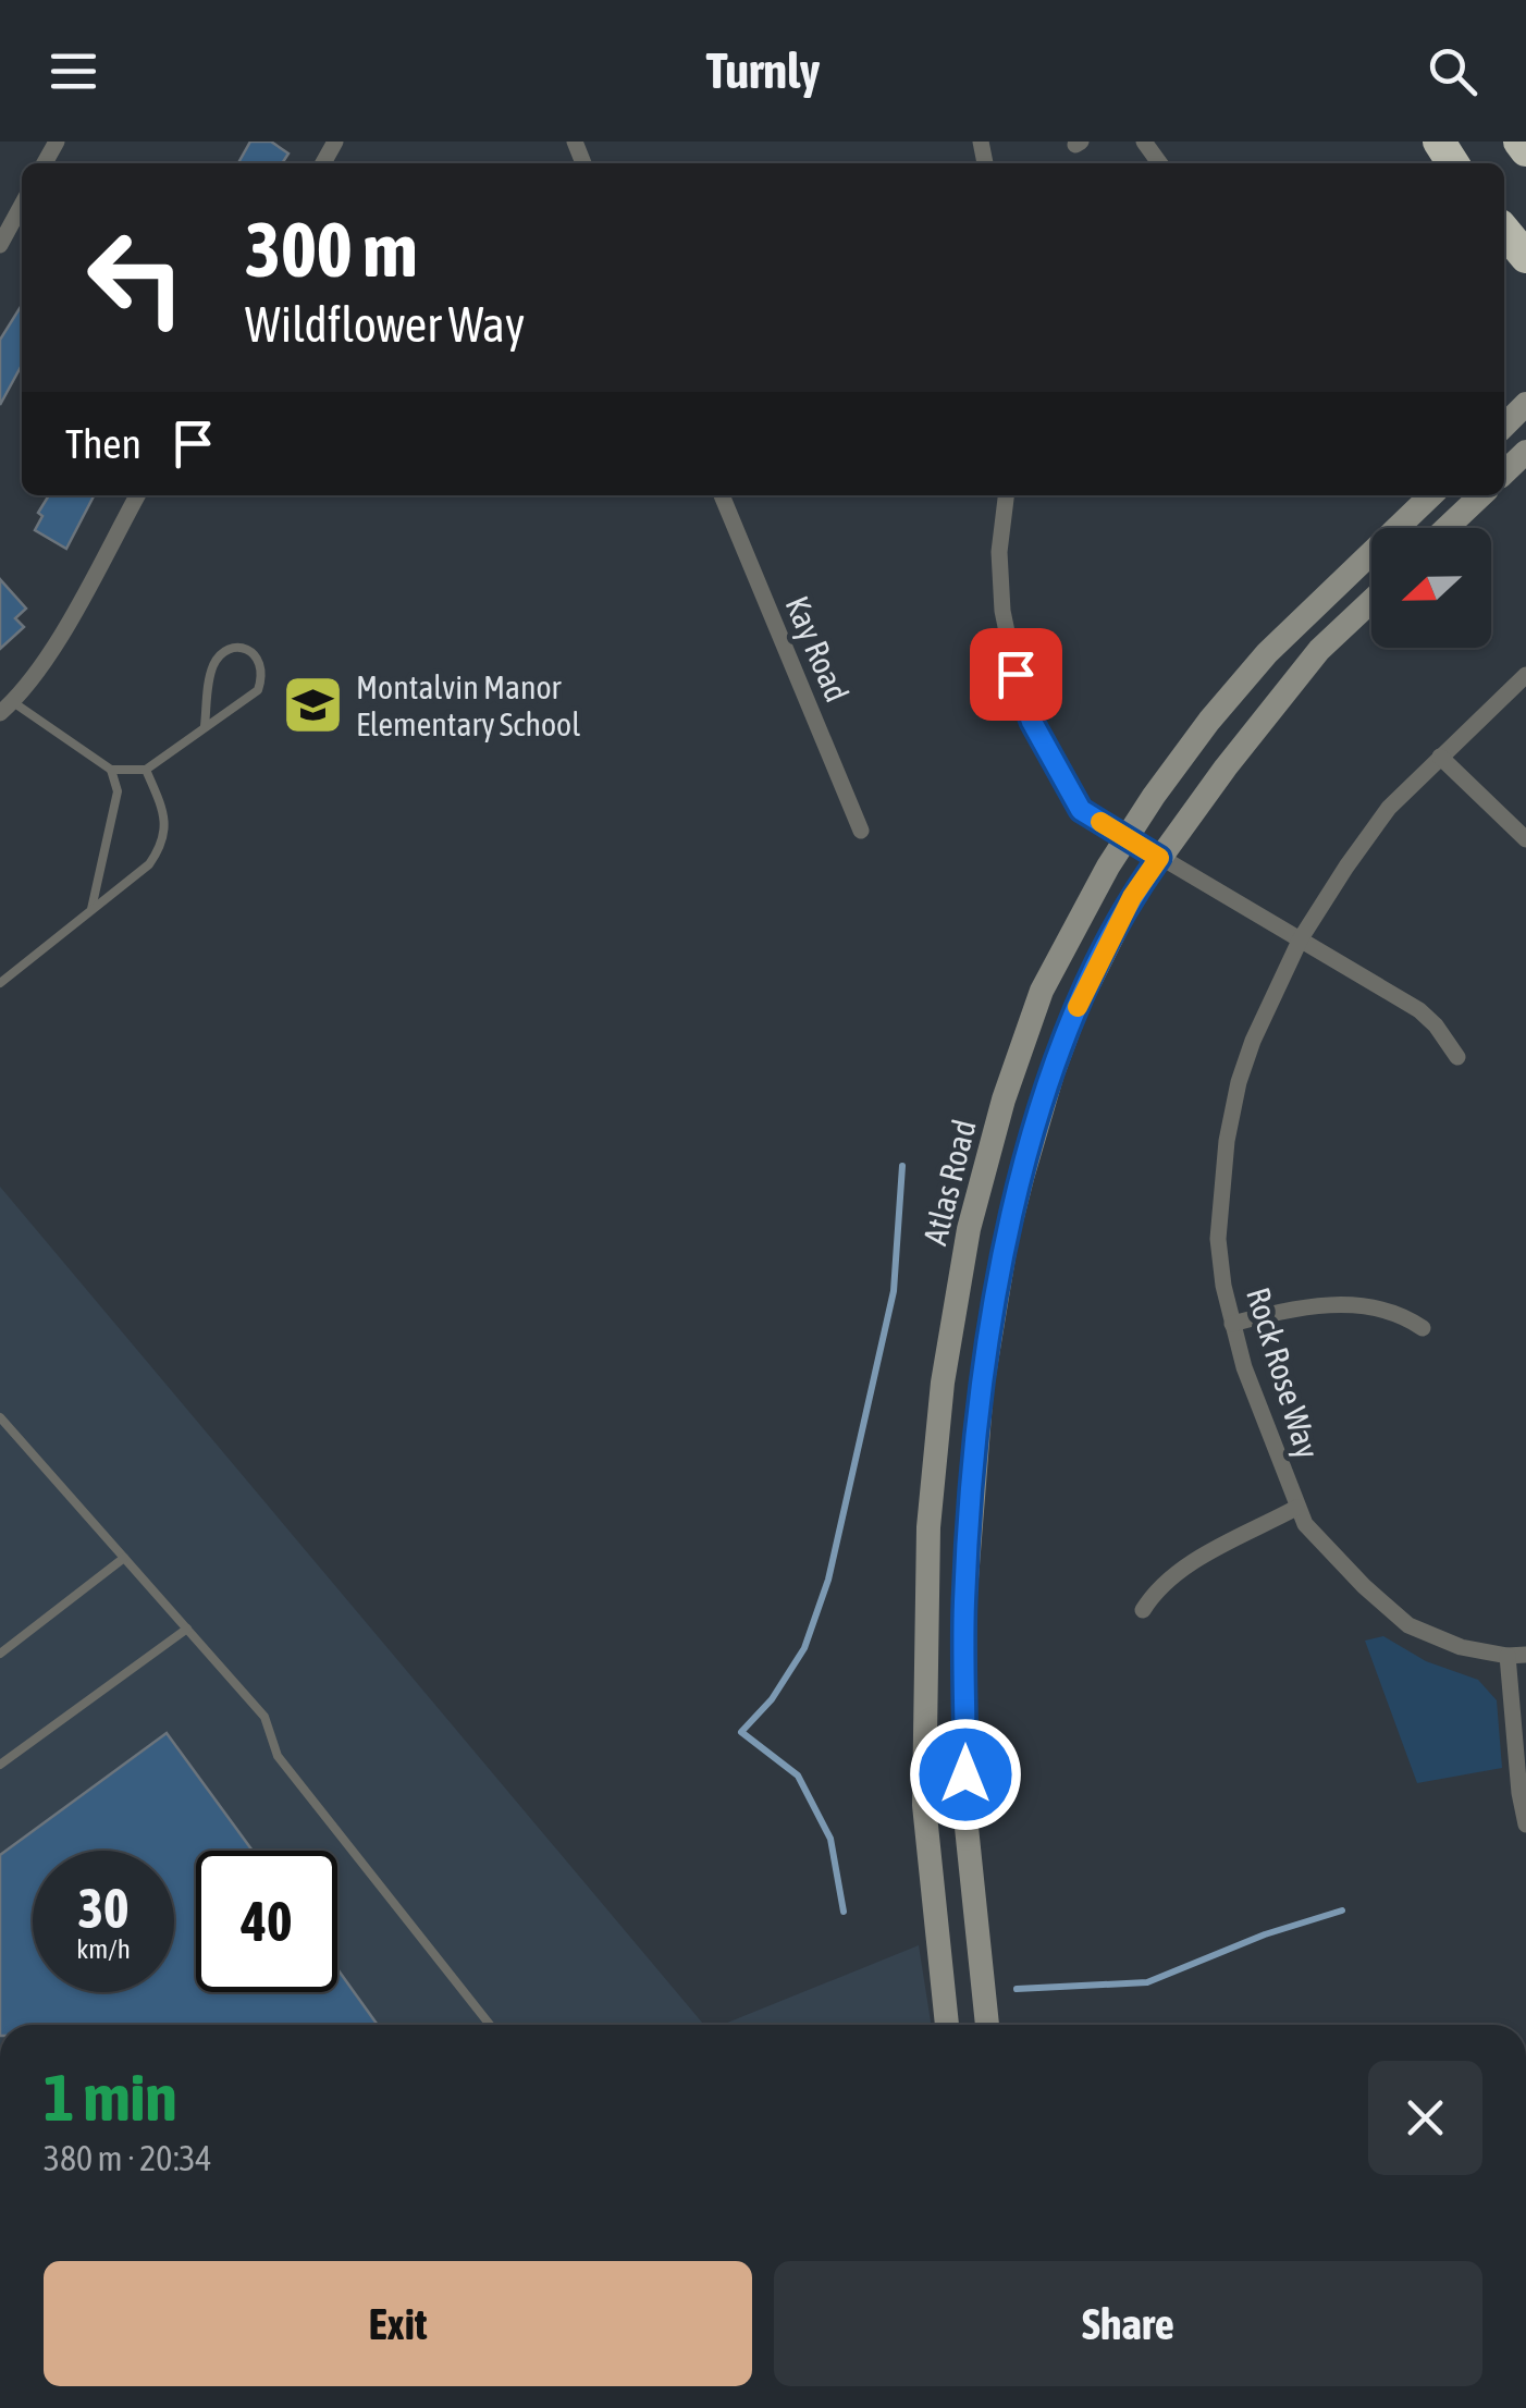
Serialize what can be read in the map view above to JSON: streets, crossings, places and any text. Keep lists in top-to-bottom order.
{
  "streets": {
    "street": ["Kay Road", "Atlas Road", "Rock Rose Way"]
  },
  "places": {
    "school or university": ["Montalvin Manor Elementary School"]
  },
  "north": "left",
  "page": {
    "header": "Turnly",
    "turn": ["300 m", "Wildflower Way"],
    "then": "Then",
    "speed": "30 km/h",
    "limit": "40",
    "heading": ["1 min", "380 m · 20:34"],
    "buttons": ["Exit", "Share"]
  }
}
